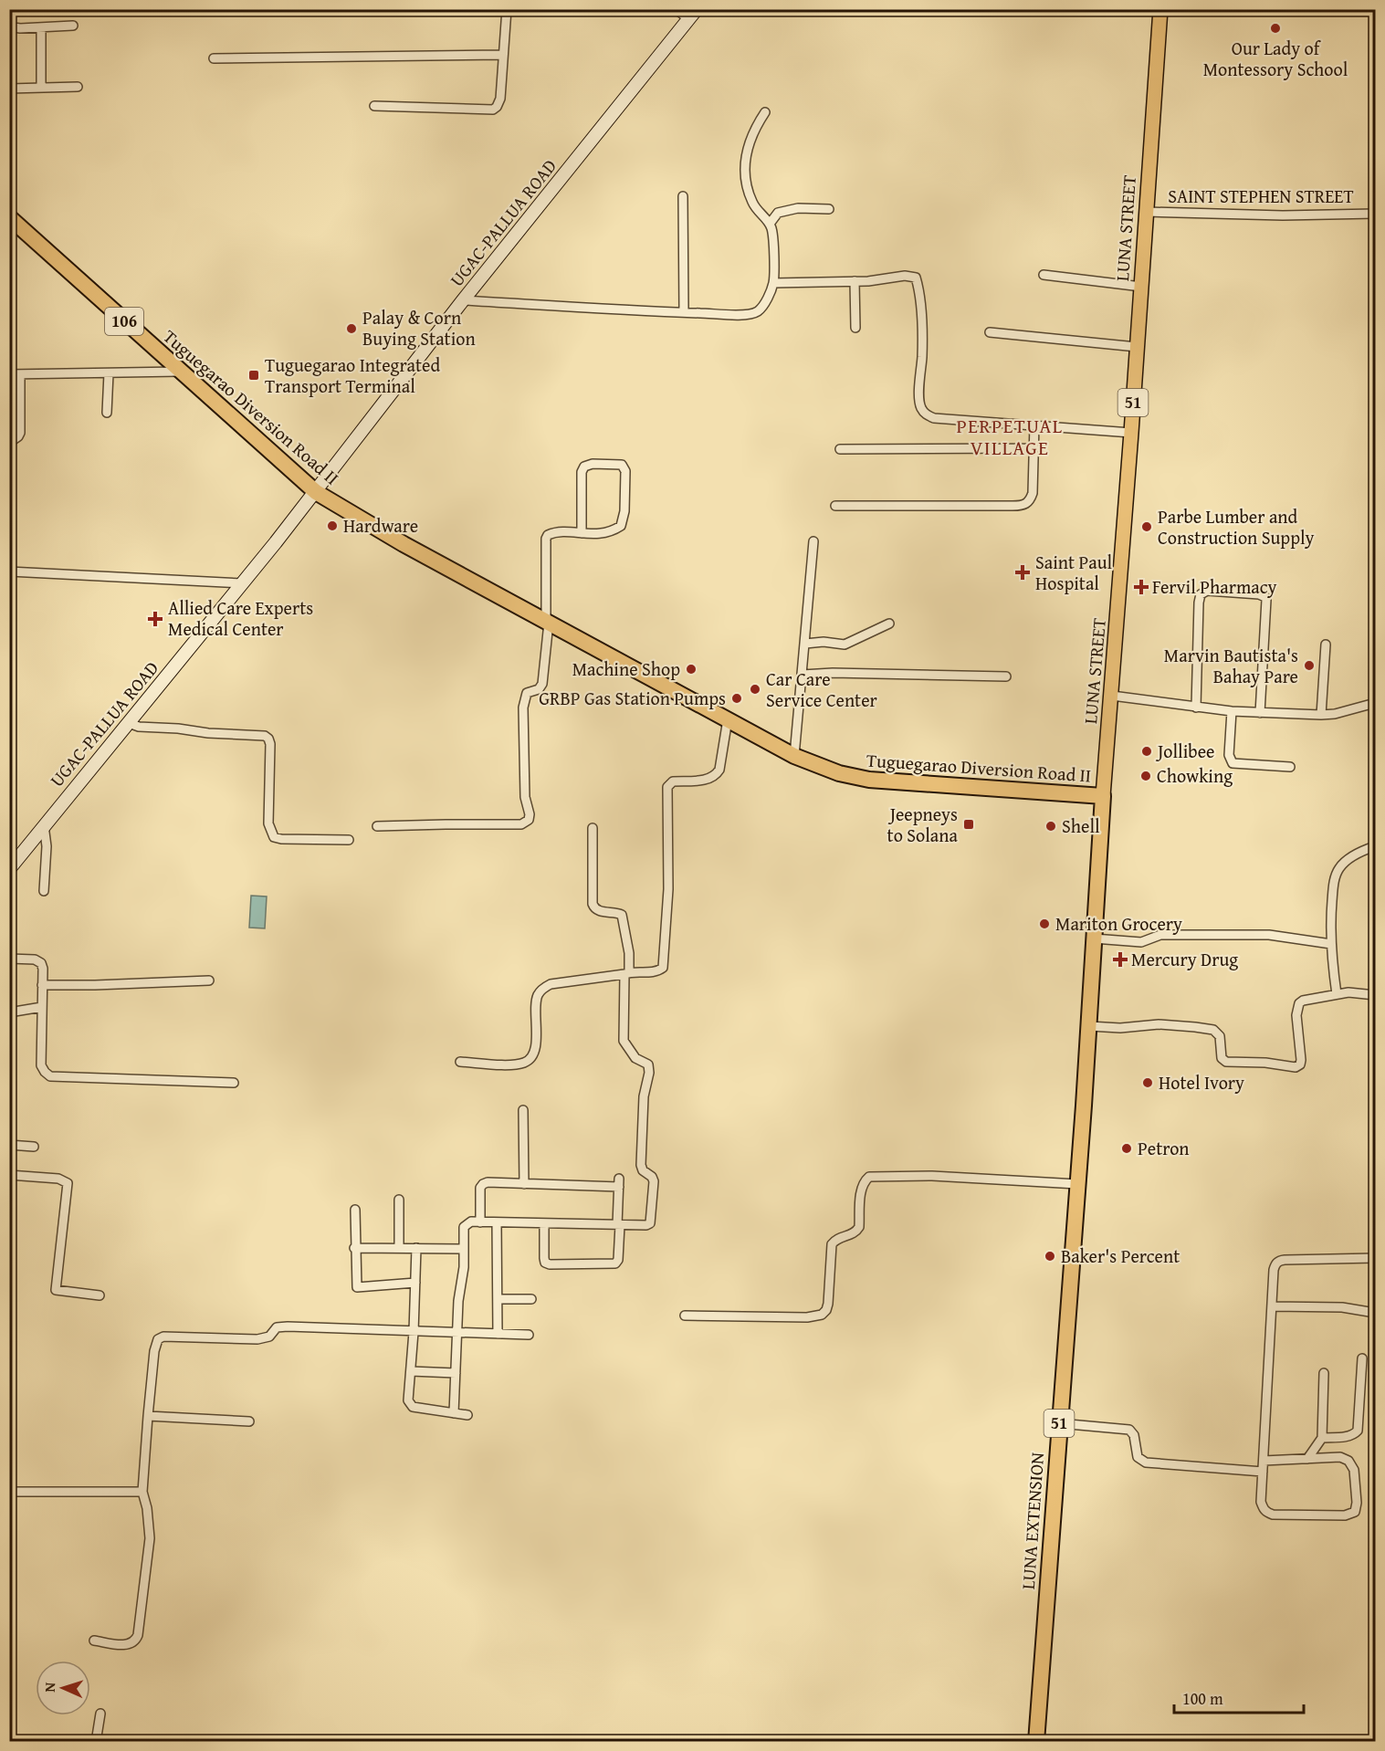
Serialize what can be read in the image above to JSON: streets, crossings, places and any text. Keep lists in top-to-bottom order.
{
  "streets": {
    "highway": [
      "LUNA STREET",
      "106",
      "51",
      "Tuguegarao Diversion Road Ⅱ",
      "LUNA EXTENSION"
    ],
    "street": ["SAINT STEPHEN STREET", "UGAC-PALLUA ROAD"]
  },
  "crossings": [
    ["SAINT STEPHEN STREET", "LUNA STREET"],
    ["UGAC-PALLUA ROAD", "Tuguegarao Diversion Road Ⅱ"],
    ["LUNA STREET", "Tuguegarao Diversion Road Ⅱ"],
    ["LUNA STREET", "LUNA EXTENSION"]
  ],
  "districts": ["PERPETUAL VILLAGE"],
  "places": {
    "other": [
      "Our Lady of Montessory School",
      "Palay & Corn Buying Station",
      "Hardware",
      "Parbe Lumber and Construction Supply",
      "Marvin Bautista's Bahay Pare",
      "Machine Shop",
      "Car Care Service Center",
      "GRBP Gas Station Pumps",
      "Jollibee",
      "Chowking",
      "Shell",
      "Mariton Grocery",
      "Hotel Ivory",
      "Petron",
      "Baker's Percent"
    ],
    "transit": ["Tuguegarao Integrated Transport Terminal", "Jeepneys to Solana"],
    "health": [
      "Saint Paul Hospital",
      "Fervil Pharmacy",
      "Allied Care Experts Medical Center",
      "Mercury Drug"
    ]
  },
  "scale_bar": "100 m",
  "north": "left"
}
